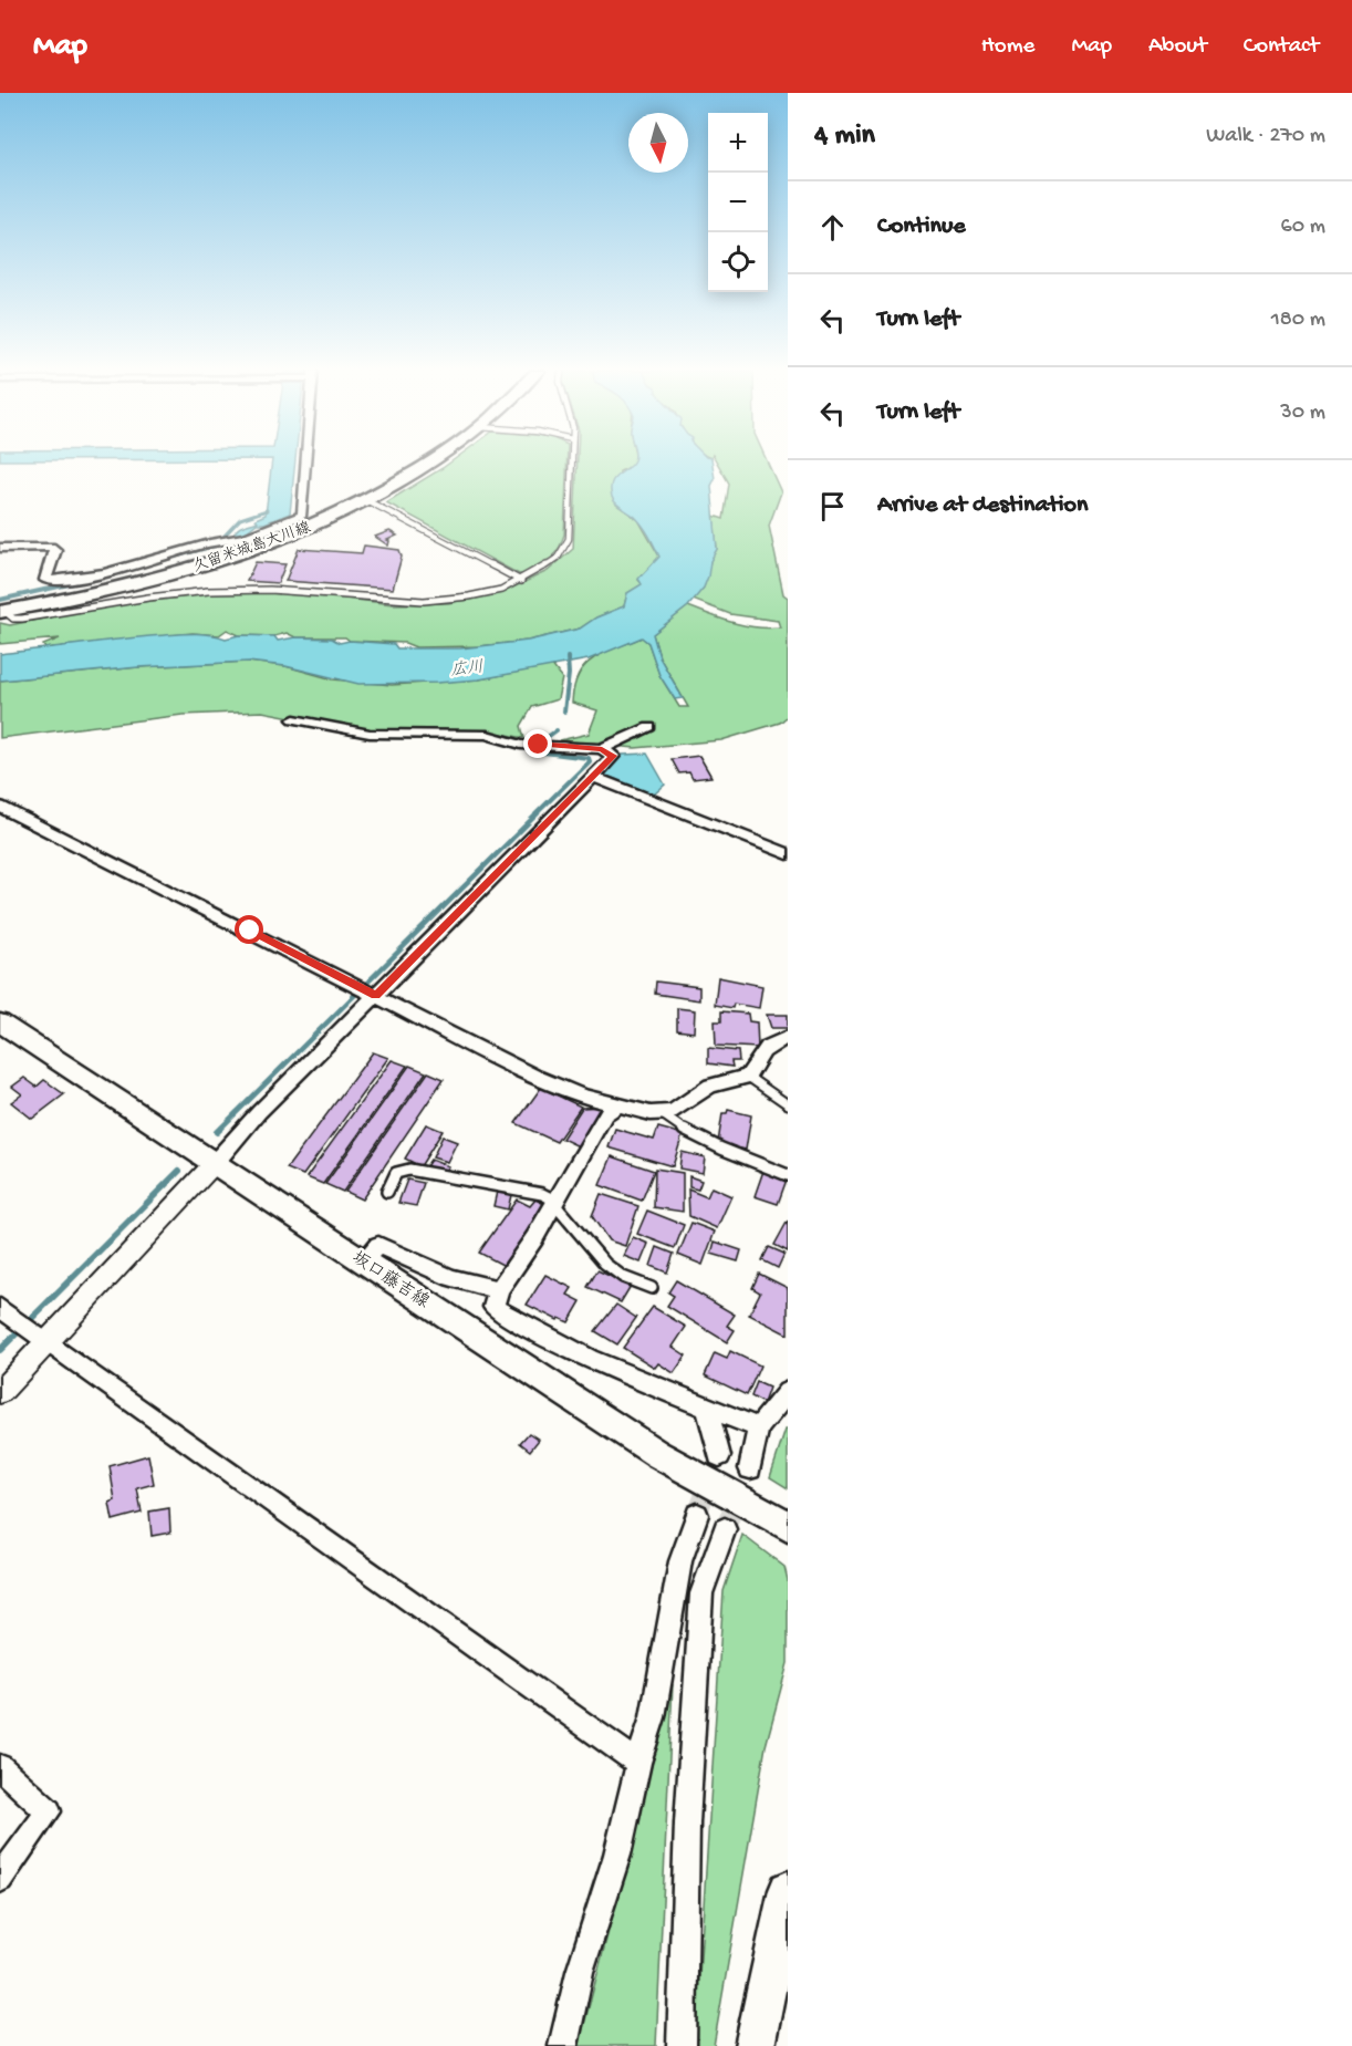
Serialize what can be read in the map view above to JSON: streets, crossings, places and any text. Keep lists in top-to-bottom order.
{
  "streets": {
    "main road": ["久留米城島大川線", "坂口藤吉線"]
  },
  "water": ["広川"],
  "north": "bottom",
  "page": {
    "header": "Map",
    "nav": [
      "Home",
      "Map",
      "About",
      "Contact"
    ],
    "heading": ["4 min", "Walk · 270 m"],
    "map_buttons": ["+", "−"],
    "list": [
      ["Continue", "60 m"],
      ["Turn left", "180 m"],
      ["Turn left", "30 m"],
      "Arrive at destination"
    ]
  }
}
